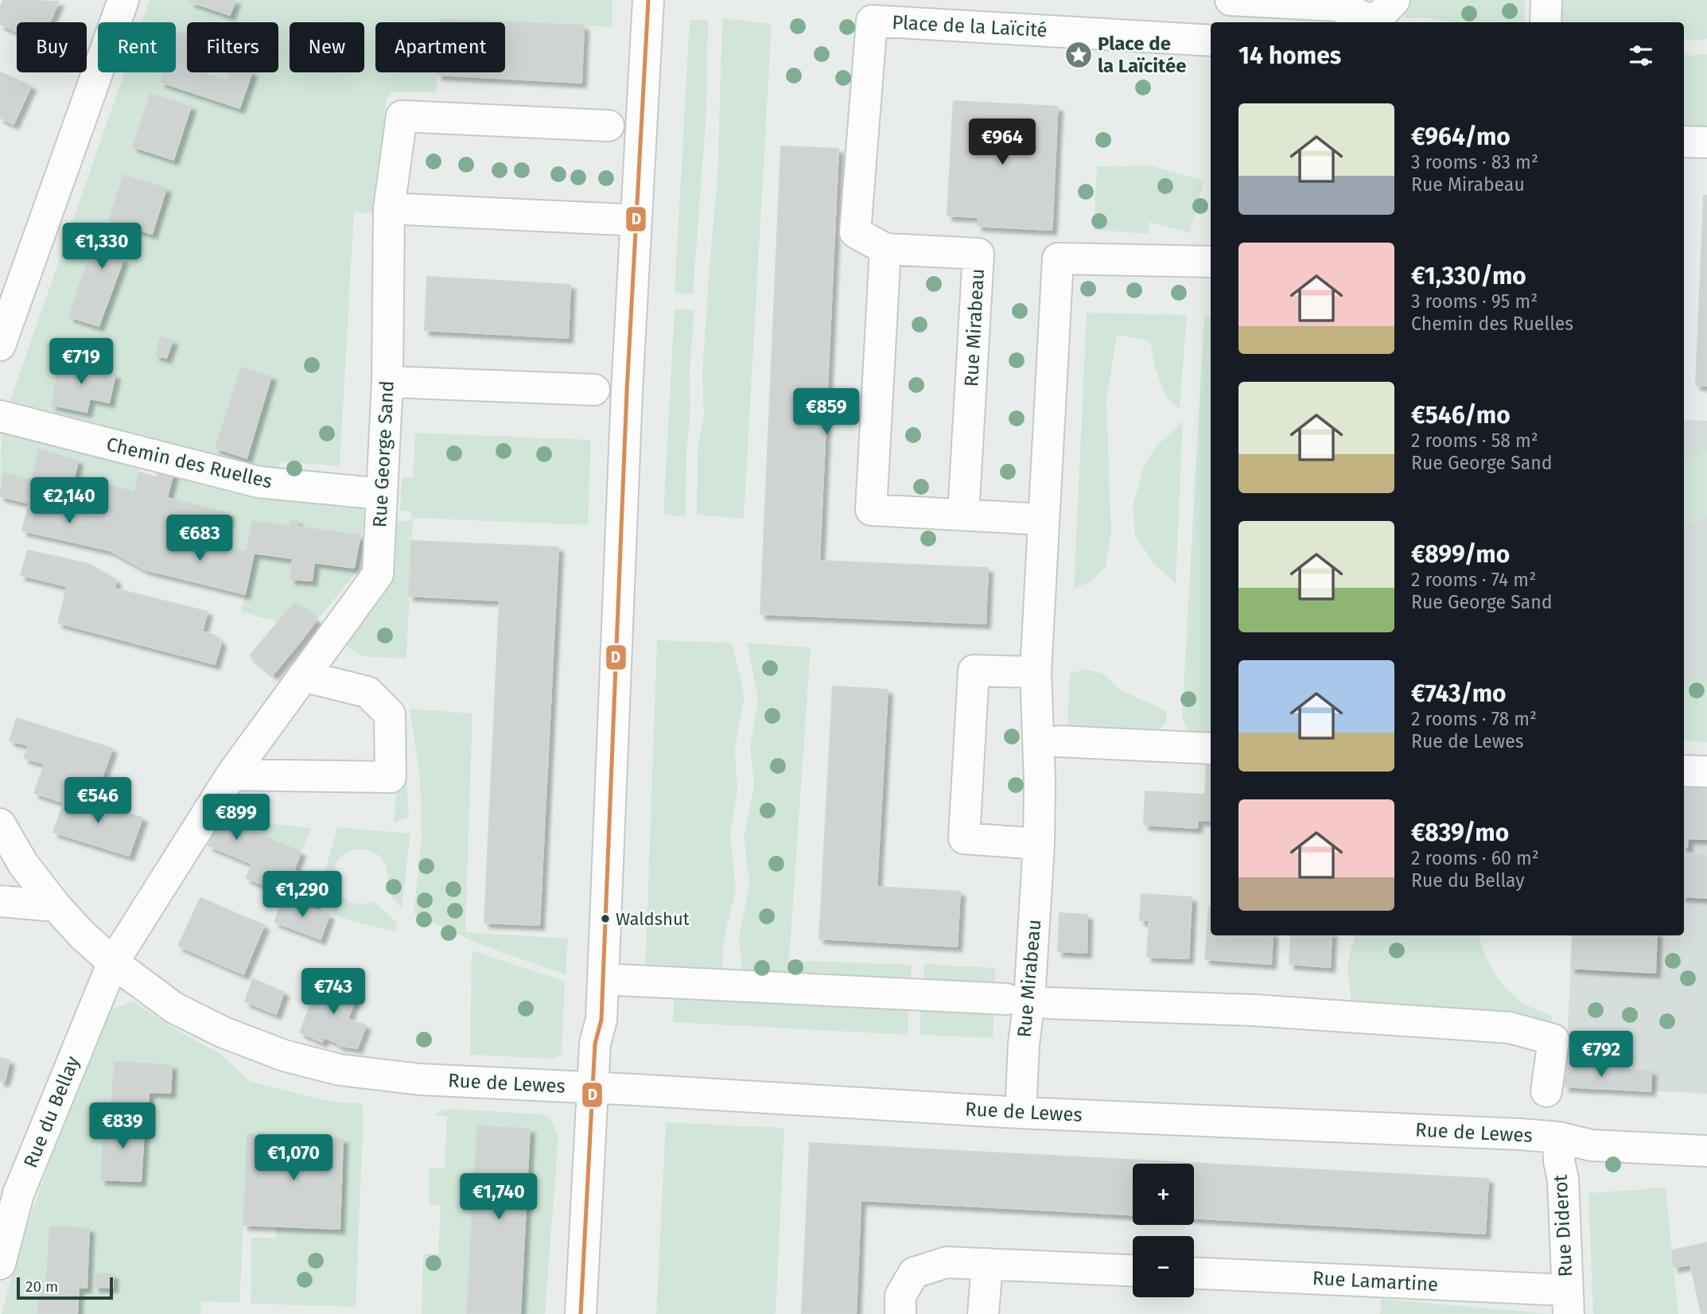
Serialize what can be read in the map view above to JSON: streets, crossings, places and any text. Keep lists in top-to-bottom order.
{
  "streets": {
    "street": [
      "Place de la Laïcité",
      "Rue Mirabeau",
      "Rue George Sand",
      "Chemin des Ruelles",
      "Rue de Lewes",
      "Rue du Bellay",
      "Rue Diderot",
      "Rue Lamartine"
    ]
  },
  "crossings": [
    ["Place de la Laïcité", "Rue Mirabeau"],
    ["Rue Mirabeau", "Rue de Lewes"],
    ["Rue George Sand", "Chemin des Ruelles"],
    ["Rue George Sand", "Rue de Lewes"],
    ["Rue George Sand", "Rue du Bellay"],
    ["Rue de Lewes", "Rue du Bellay"],
    ["Rue de Lewes", "Rue Diderot"],
    ["Rue Diderot", "Rue Lamartine"]
  ],
  "places": {
    "place": ["Place de la Laïcitée"],
    "other": ["Waldshut"]
  },
  "lines": ["transit line D"],
  "scale_bar": "20 m",
  "page": {
    "chip": [
      "Buy",
      "Rent",
      "Filters",
      "New",
      "Apartment"
    ],
    "heading": "14 homes",
    "list": [
      {
        "name": "€964/mo",
        "note": "3 rooms · 83 m² · Rue Mirabeau"
      },
      {
        "name": "€1,330/mo",
        "note": "3 rooms · 95 m² · Chemin des Ruelles"
      },
      {
        "name": "€546/mo",
        "note": "2 rooms · 58 m² · Rue George Sand"
      },
      {
        "name": "€899/mo",
        "note": "2 rooms · 74 m² · Rue George Sand"
      },
      {
        "name": "€743/mo",
        "note": "2 rooms · 78 m² · Rue de Lewes"
      },
      {
        "name": "€839/mo",
        "note": "2 rooms · 60 m² · Rue du Bellay"
      }
    ],
    "price": [
      "€964",
      "€1,330",
      "€719",
      "€859",
      "€2,140",
      "€683",
      "€546",
      "€899",
      "€1,290",
      "€743",
      "€792",
      "€839",
      "€1,070",
      "€1,740"
    ],
    "map_buttons": ["+", "−"],
    "scale": "20 m"
  }
}
